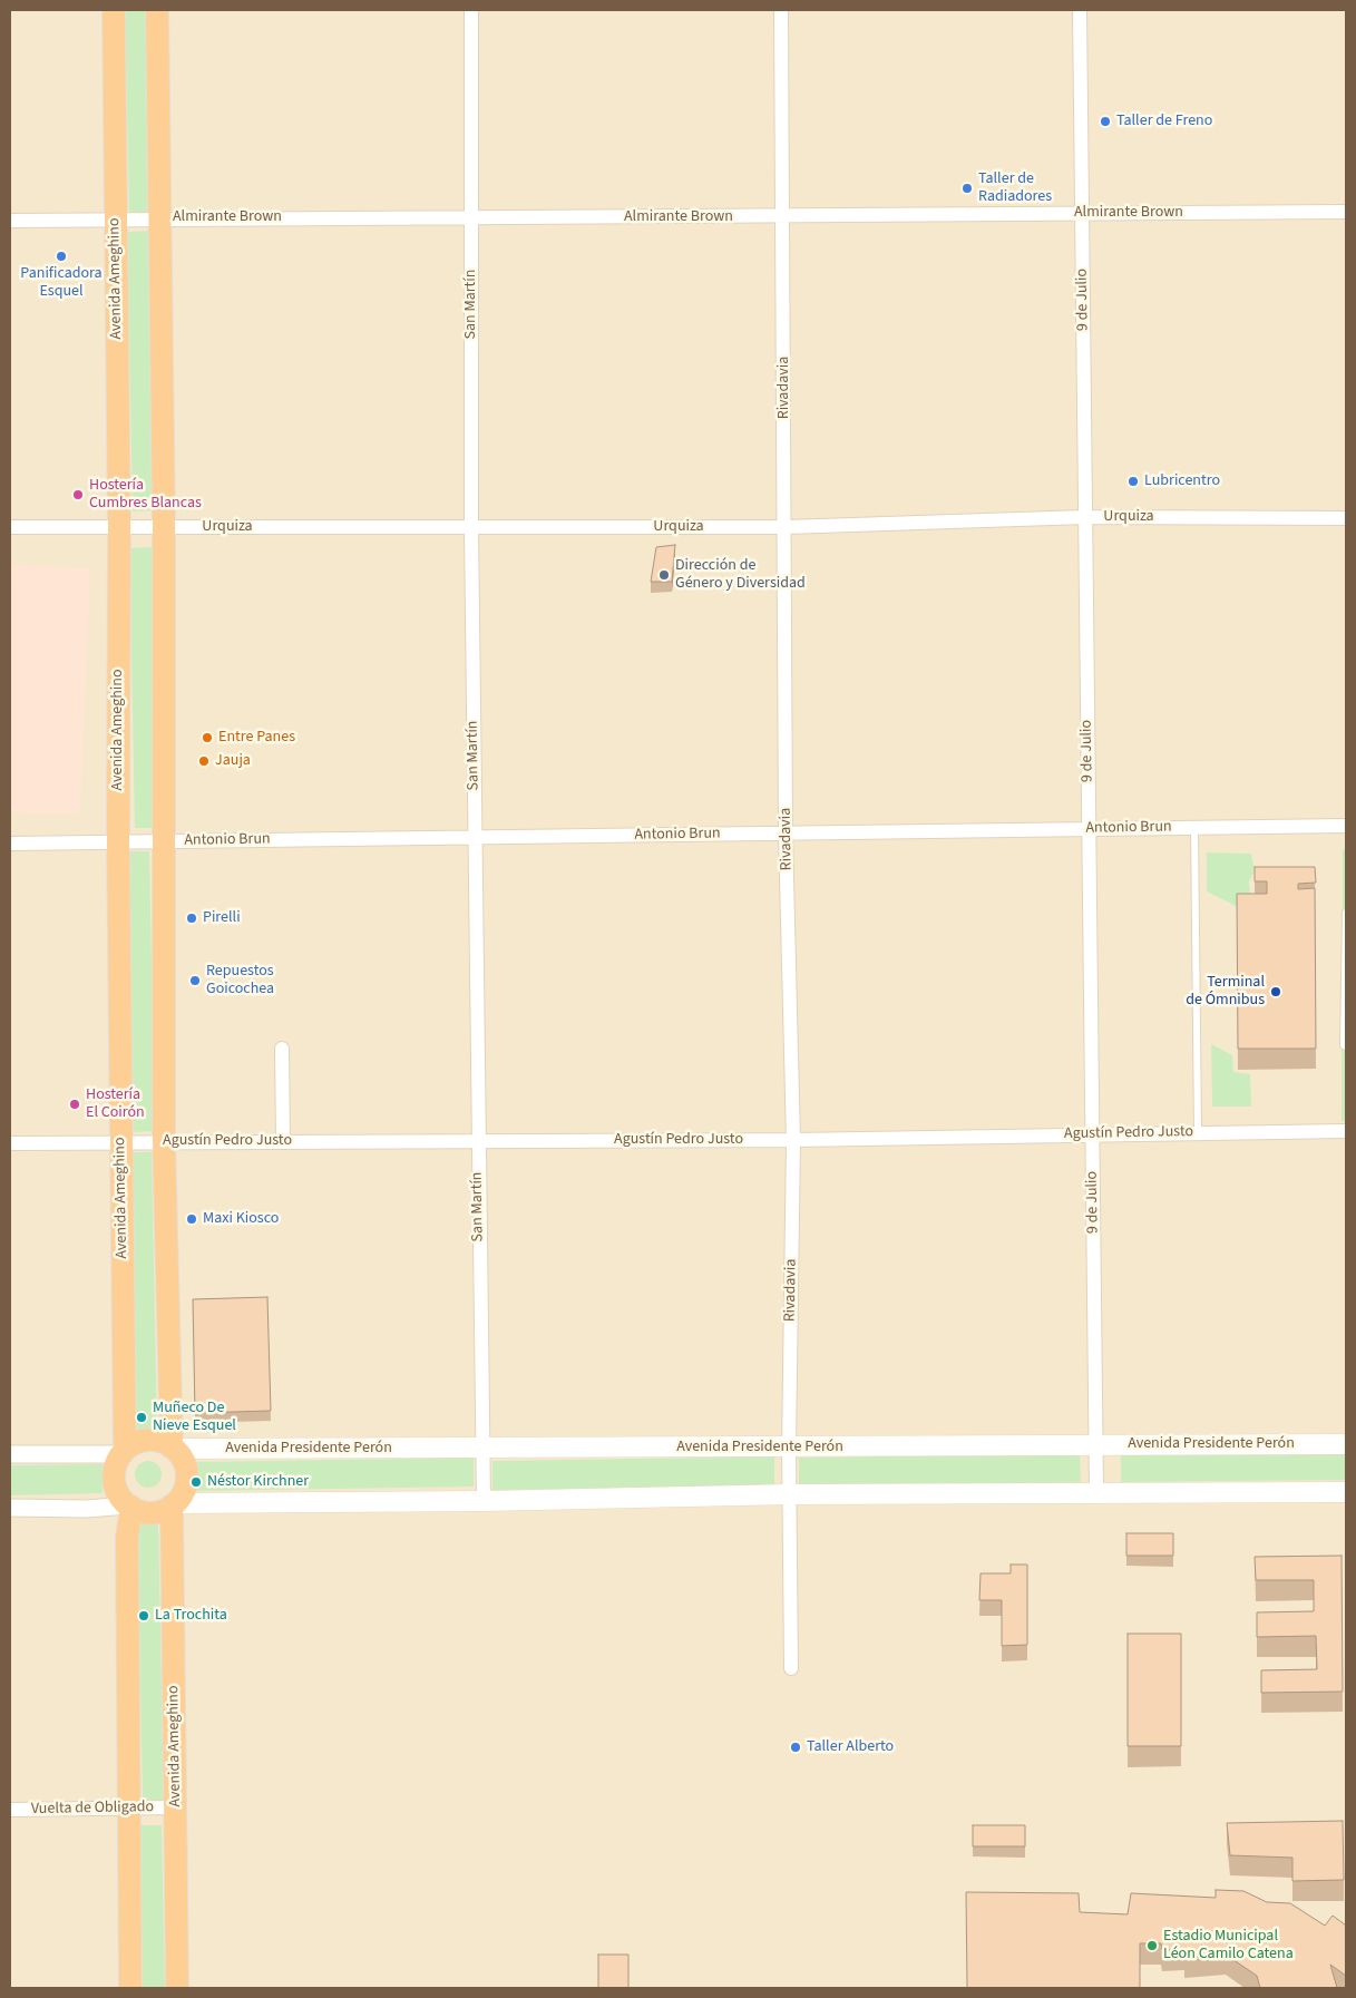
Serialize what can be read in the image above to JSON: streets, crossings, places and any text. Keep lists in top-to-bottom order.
{
  "streets": {
    "highway": ["Avenida Ameghino"],
    "main road": ["Avenida Presidente Perón"],
    "street": [
      "Almirante Brown",
      "9 de Julio",
      "San Martín",
      "Rivadavia",
      "Urquiza",
      "Antonio Brun",
      "Agustín Pedro Justo",
      "Vuelta de Obligado"
    ]
  },
  "crossings": [
    ["Almirante Brown", "Avenida Ameghino"],
    ["Almirante Brown", "9 de Julio"],
    ["Almirante Brown", "San Martín"],
    ["Almirante Brown", "Rivadavia"],
    ["Avenida Ameghino", "Urquiza"],
    ["Avenida Ameghino", "Antonio Brun"],
    ["Avenida Ameghino", "Agustín Pedro Justo"],
    ["Avenida Ameghino", "Avenida Presidente Perón"],
    ["Avenida Ameghino", "Vuelta de Obligado"],
    ["9 de Julio", "Urquiza"],
    ["9 de Julio", "Antonio Brun"],
    ["9 de Julio", "Agustín Pedro Justo"],
    ["9 de Julio", "Avenida Presidente Perón"],
    ["San Martín", "Urquiza"],
    ["San Martín", "Antonio Brun"],
    ["San Martín", "Agustín Pedro Justo"],
    ["San Martín", "Avenida Presidente Perón"],
    ["Rivadavia", "Urquiza"],
    ["Rivadavia", "Antonio Brun"],
    ["Rivadavia", "Agustín Pedro Justo"],
    ["Rivadavia", "Avenida Presidente Perón"]
  ],
  "places": [
    "Taller de Freno",
    "Taller de Radiadores",
    "Panificadora Esquel",
    "Lubricentro",
    "Hostería Cumbres Blancas",
    "Dirección de Género y Diversidad",
    "Entre Panes",
    "Jauja",
    "Pirelli",
    "Repuestos Goicochea",
    "Terminal de Ómnibus",
    "Hostería El Coirón",
    "Maxi Kiosco",
    "Muñeco De Nieve Esquel",
    "Néstor Kirchner",
    "La Trochita",
    "Taller Alberto",
    "Estadio Municipal Léon Camilo Catena"
  ]
}
